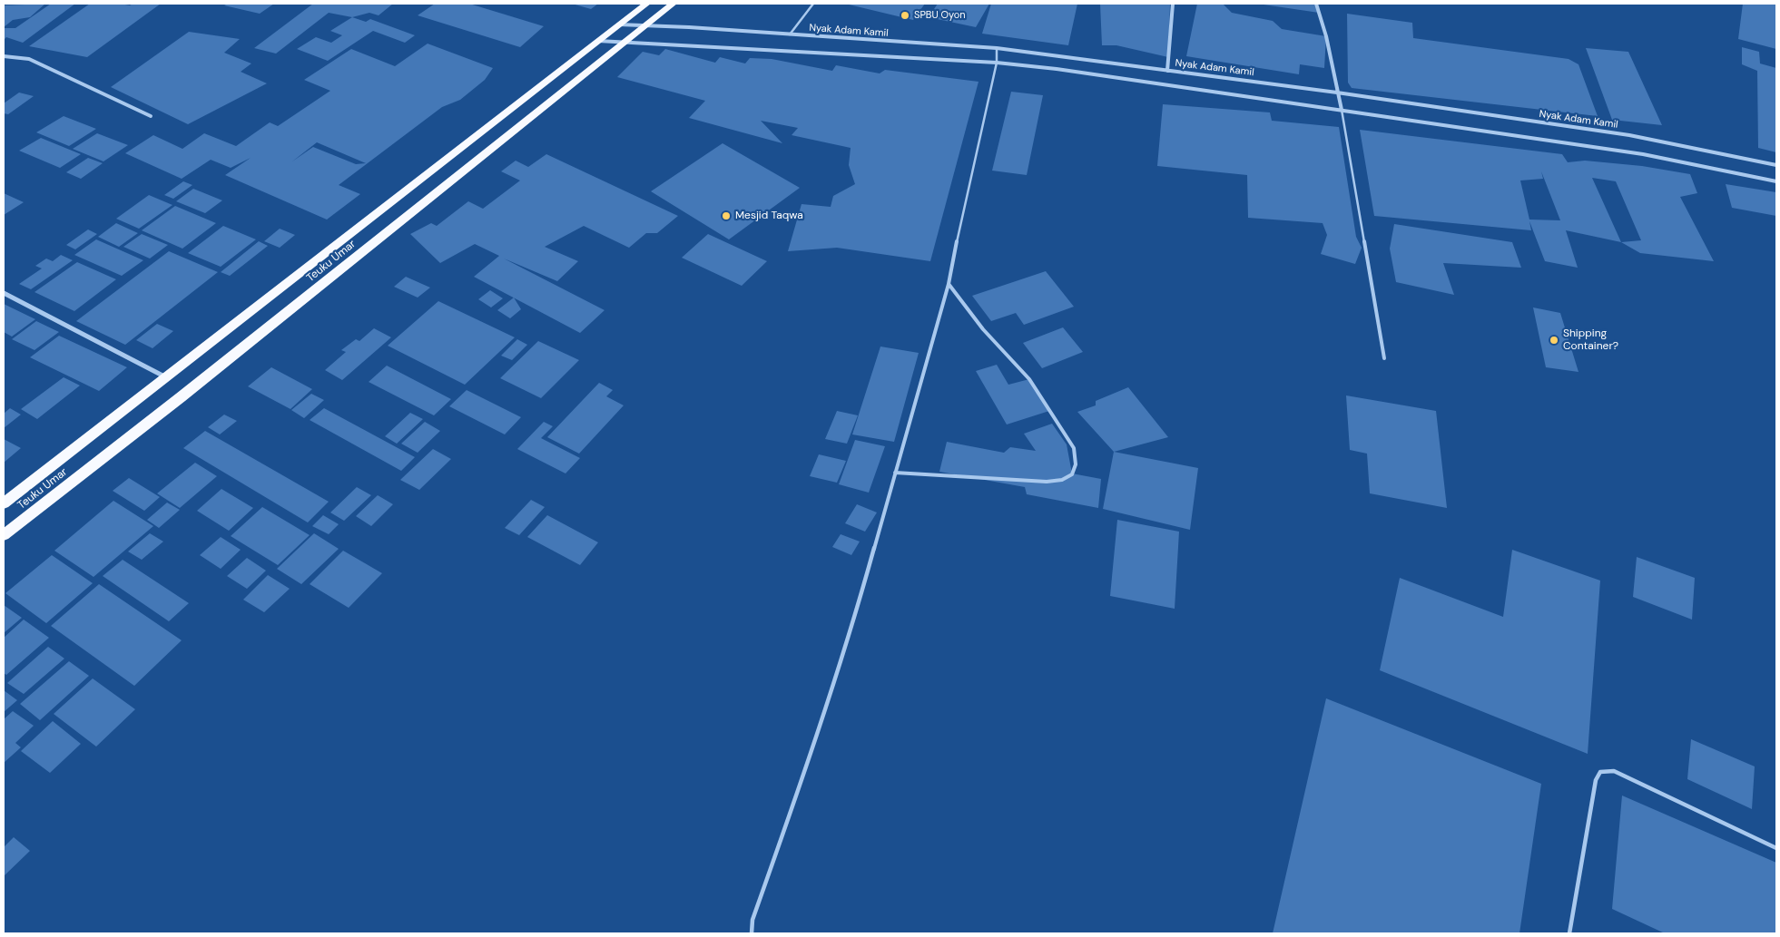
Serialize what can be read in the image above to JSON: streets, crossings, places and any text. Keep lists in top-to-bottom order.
{
  "streets": {
    "highway": ["Teuku Umar"],
    "street": ["Nyak Adam Kamil"]
  },
  "crossings": [
    ["Nyak Adam Kamil", "Teuku Umar"]
  ],
  "places": ["SPBU Oyon", "Mesjid Taqwa", "Shipping Container?"]
}
